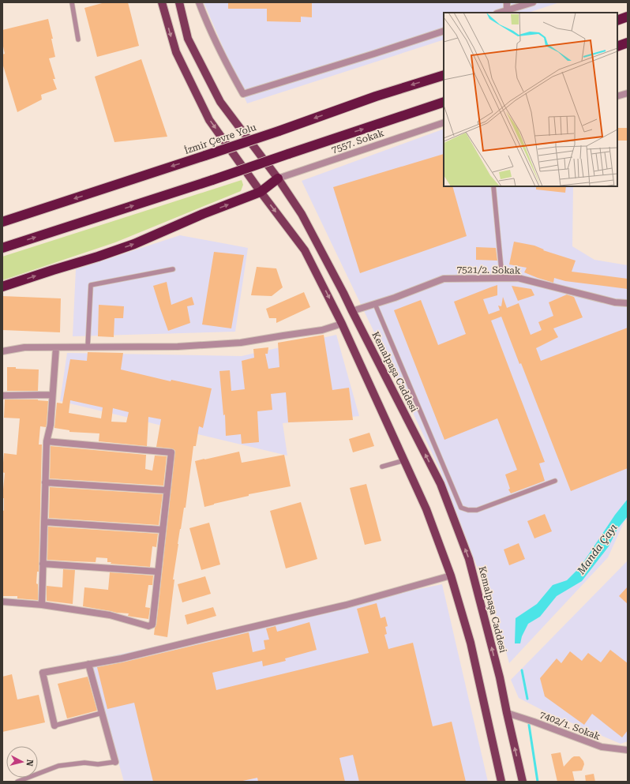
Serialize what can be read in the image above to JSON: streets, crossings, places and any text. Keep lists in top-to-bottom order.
{
  "streets": {
    "highway": ["İzmir Çevre Yolu"],
    "main road": ["Kemalpaşa Caddesi"],
    "street": ["7557. Sokak", "7521/2. Sokak", "7402/1. Sokak"]
  },
  "crossings": [
    ["7557. Sokak", "Kemalpaşa Caddesi"],
    ["7521/2. Sokak", "Kemalpaşa Caddesi"],
    ["Kemalpaşa Caddesi", "7402/1. Sokak"]
  ],
  "water": ["Manda Çayı"],
  "north": "right"
}
